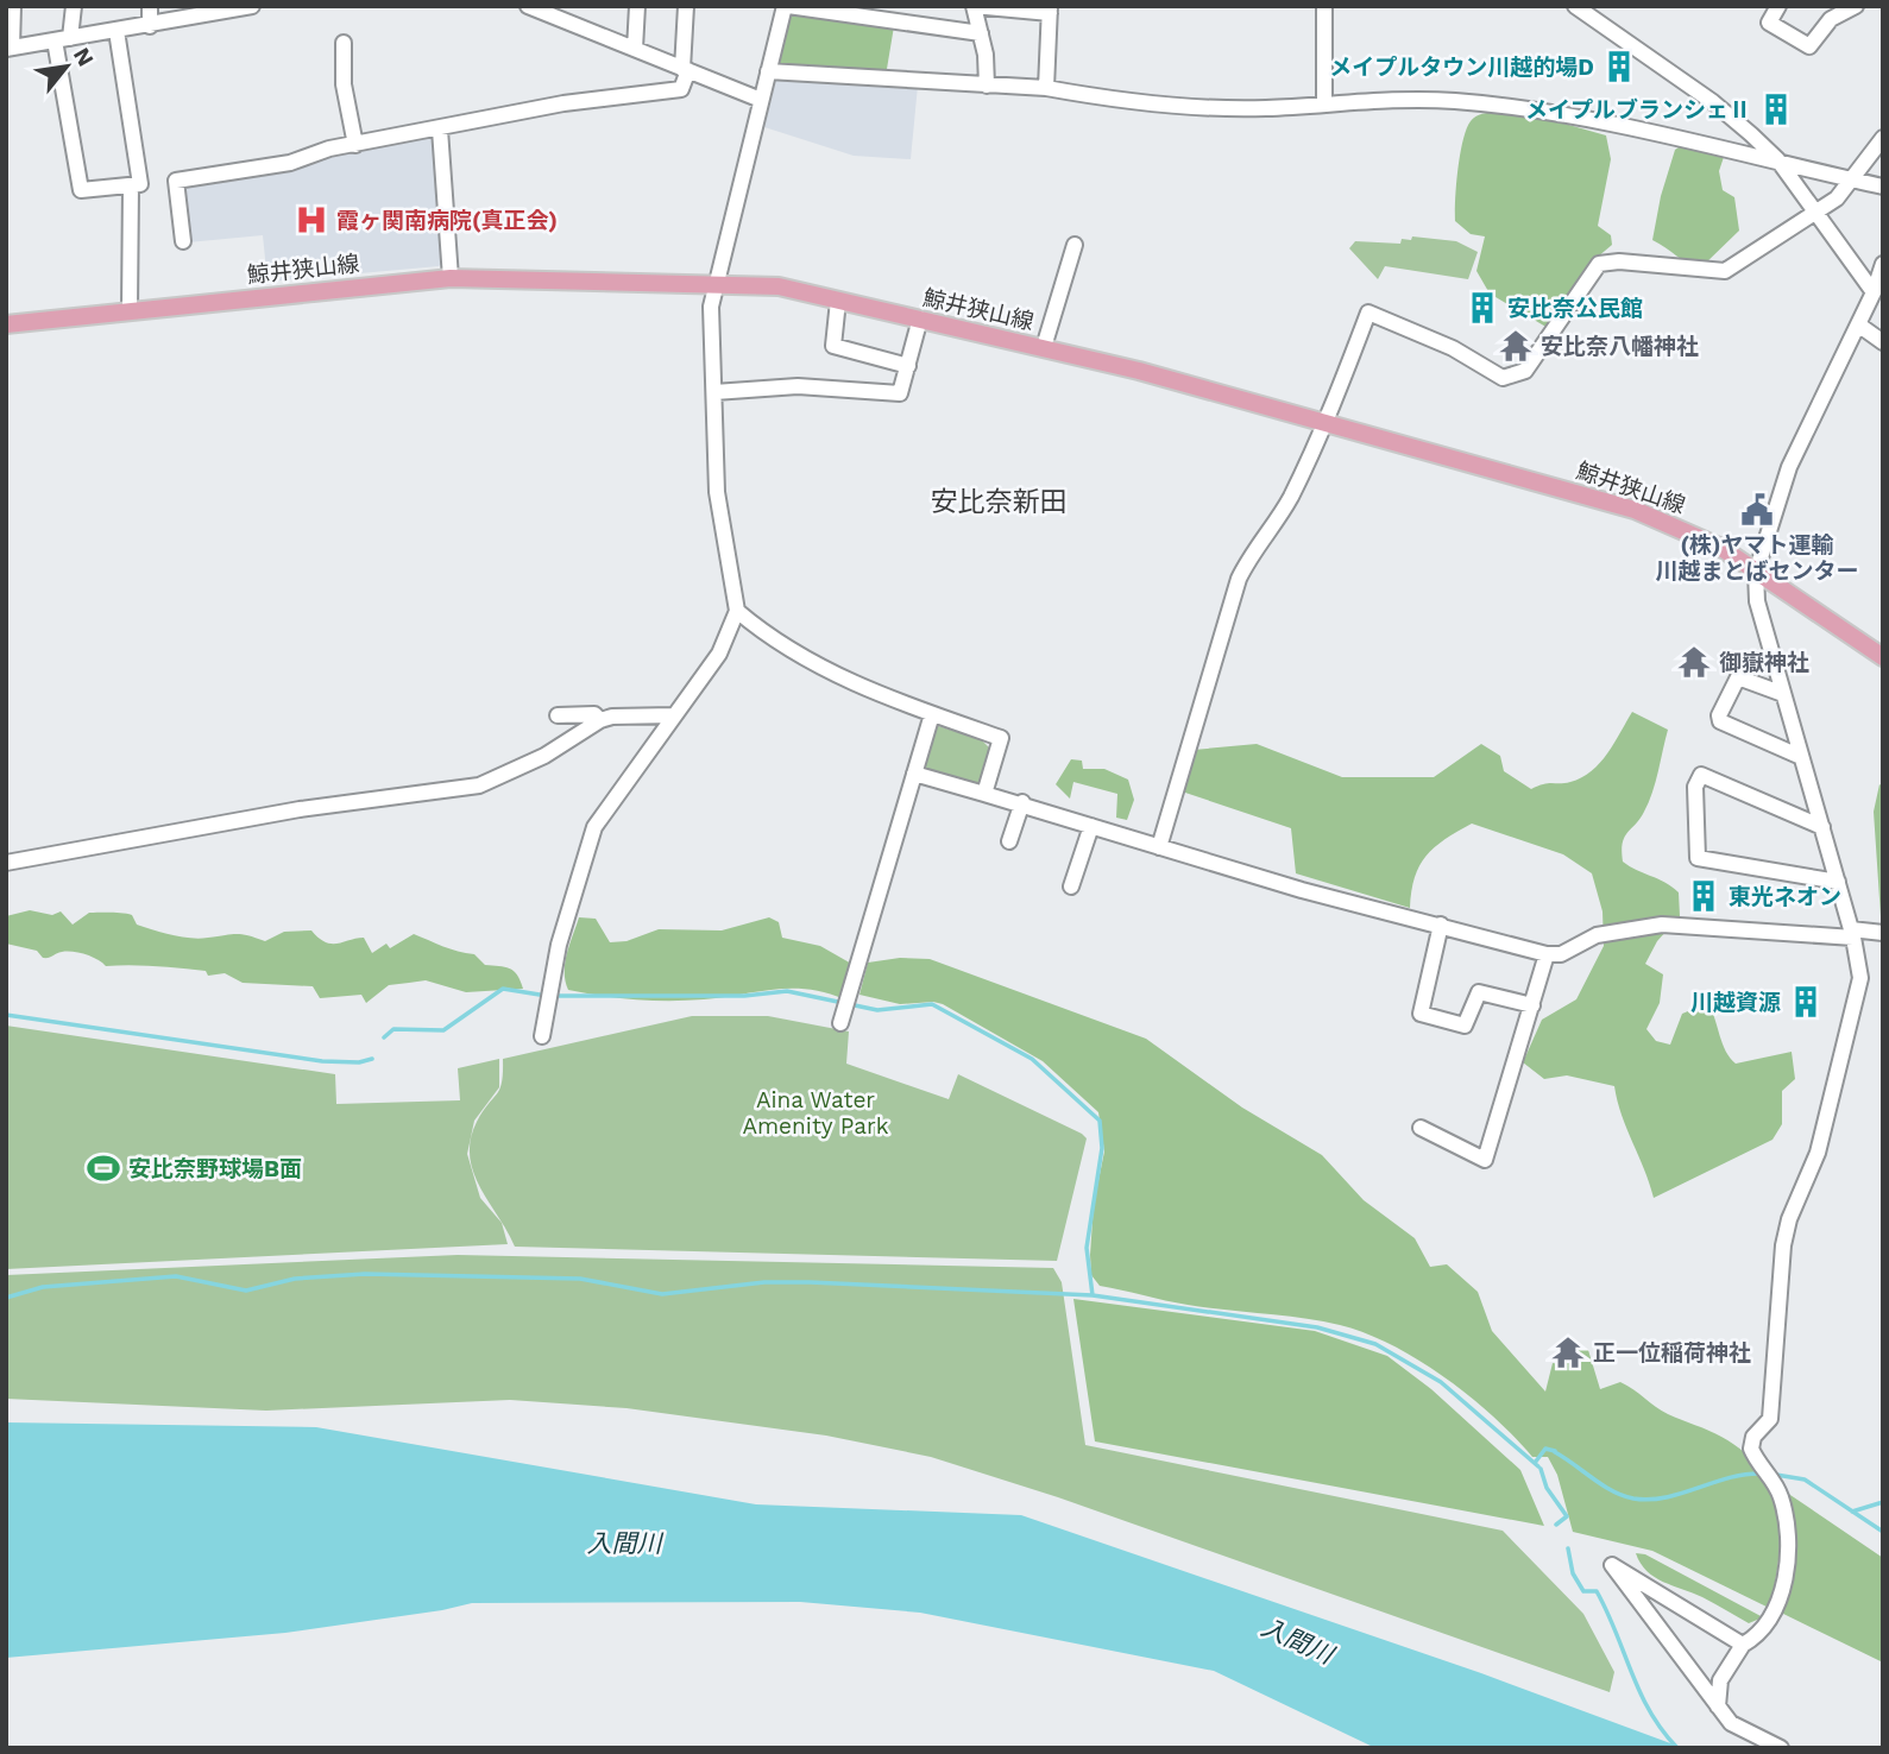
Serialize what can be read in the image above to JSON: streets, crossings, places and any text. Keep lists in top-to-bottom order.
{
  "streets": {
    "main road": ["鯨井狭山線"]
  },
  "districts": ["安比奈新田"],
  "water": ["入間川"],
  "parks": ["Aina Water Amenity Park"],
  "places": {
    "building": [
      "メイプルタウン川越的場D",
      "メイプルブランシェⅡ",
      "安比奈公民館",
      "東光ネオン",
      "川越資源"
    ],
    "hospital": ["霞ヶ関南病院(真正会)"],
    "temple": ["安比奈八幡神社", "御嶽神社", "正一位稲荷神社"],
    "public building": ["(株)ヤマト運輸 川越まとばセンター"],
    "sports": ["安比奈野球場B面"]
  },
  "north": "top right"
}
